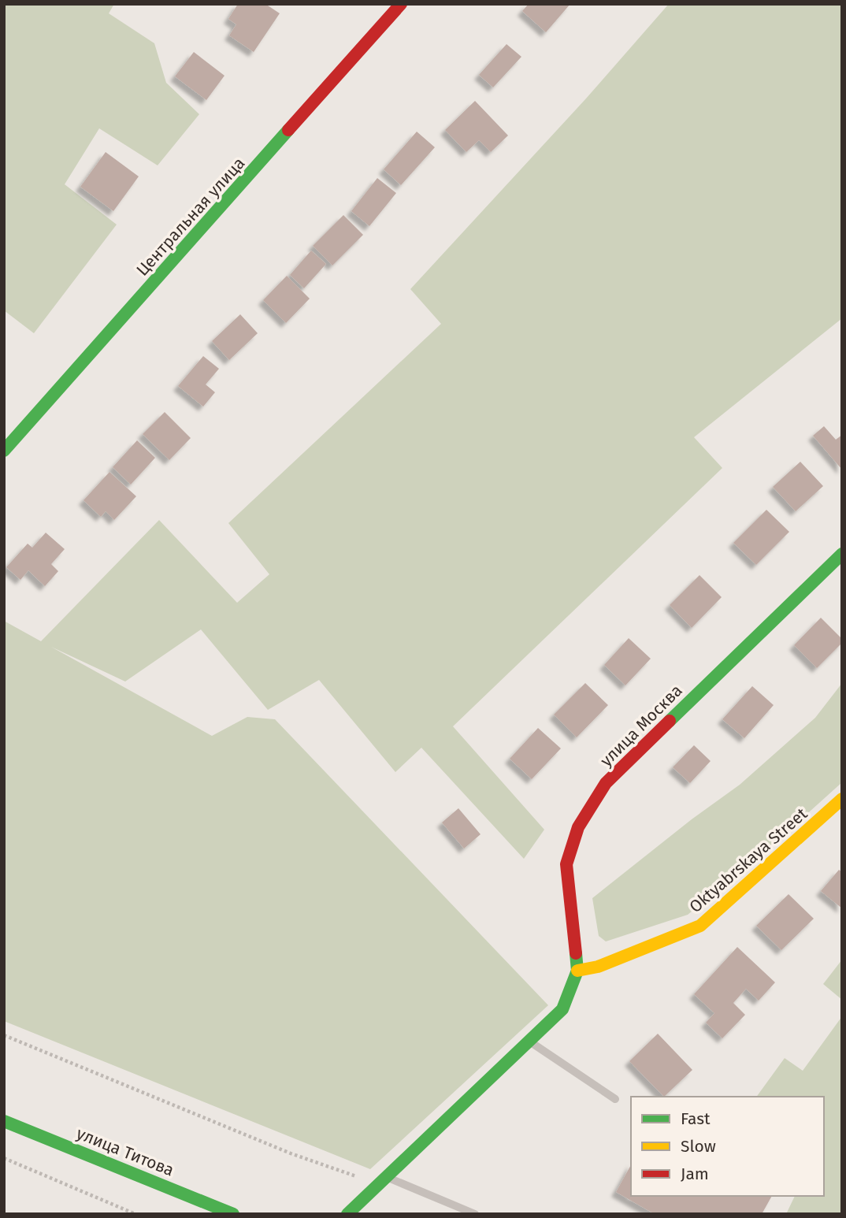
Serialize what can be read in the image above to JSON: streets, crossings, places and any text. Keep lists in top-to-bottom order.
{
  "streets": {
    "street": [
      "Центральная улица",
      "улица Москва",
      "Oktyabrskaya Street",
      "улица Титова"
    ]
  },
  "crossings": [
    ["улица Москва", "Oktyabrskaya Street"]
  ],
  "legend": ["Fast", "Slow", "Jam"]
}
